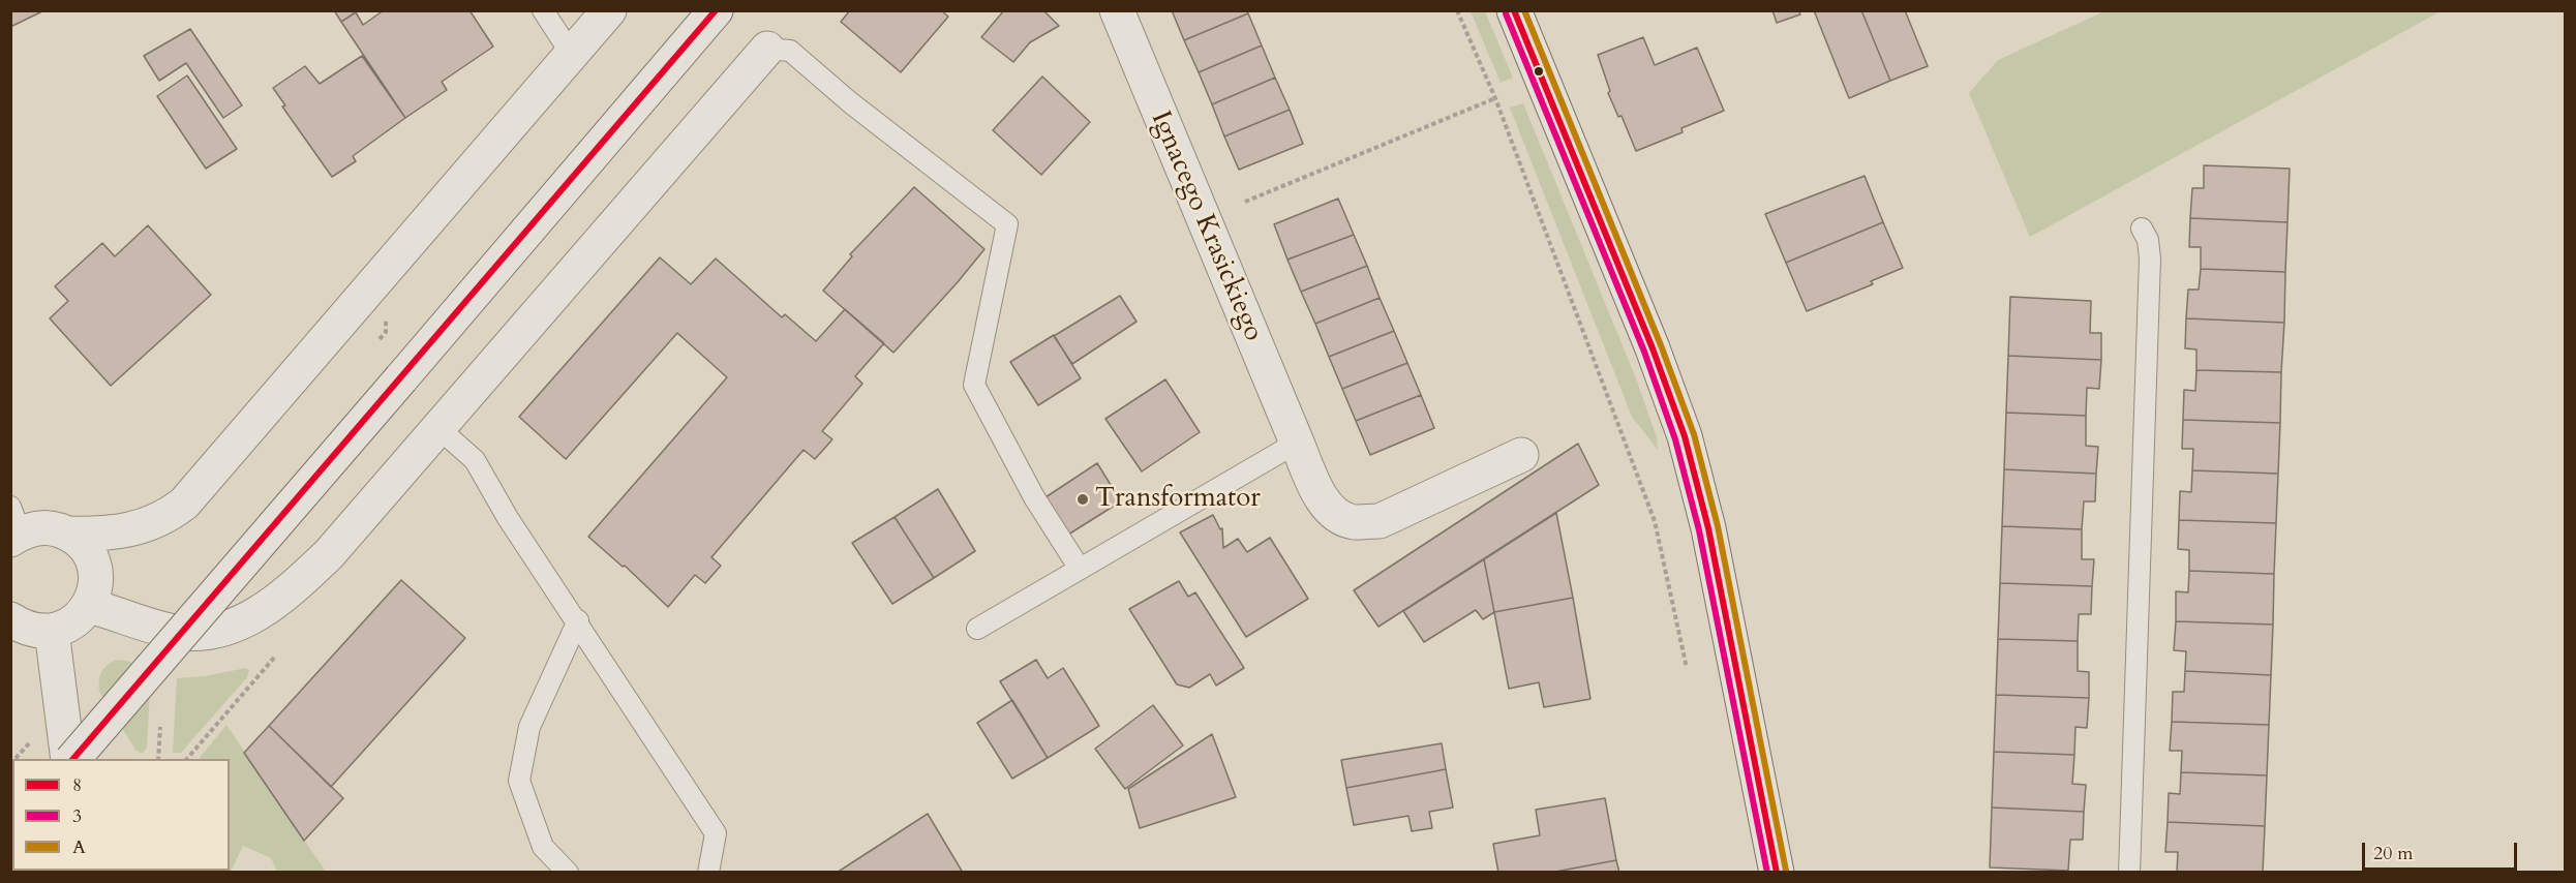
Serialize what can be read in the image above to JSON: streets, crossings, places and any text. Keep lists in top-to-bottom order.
{
  "streets": {
    "street": ["Ignacego Krasickiego"]
  },
  "places": ["Transformator"],
  "lines": ["transit line 8", "transit line A", "transit line 3"],
  "legend": ["8", "3", "A"],
  "scale_bar": "20 m"
}
